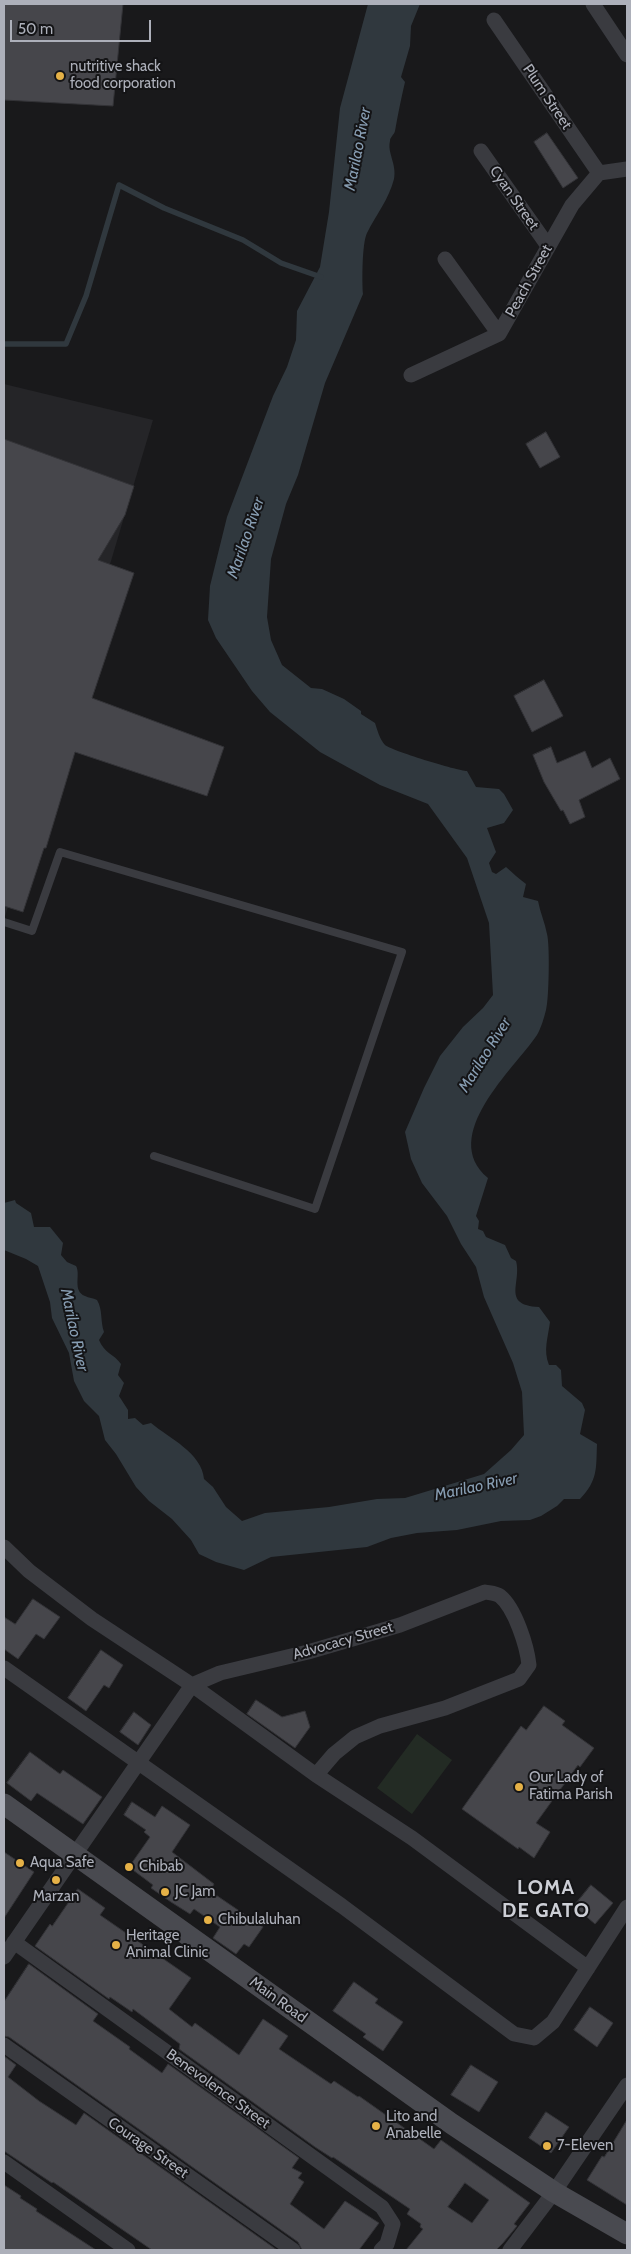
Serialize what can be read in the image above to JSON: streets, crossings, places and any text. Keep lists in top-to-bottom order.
{
  "streets": {
    "main road": ["Main Road"],
    "street": [
      "Plum Street",
      "Cyan Street",
      "Peach Street",
      "Advocacy Street",
      "Benevolence Street",
      "Courage Street"
    ]
  },
  "crossings": [
    ["Plum Street", "Peach Street"],
    ["Cyan Street", "Peach Street"]
  ],
  "districts": ["LOMA DE GATO"],
  "water": ["Marilao River"],
  "places": [
    "nutritive shack food corporation",
    "Our Lady of Fatima Parish",
    "Aqua Safe",
    "Chibab",
    "Marzan",
    "JC Jam",
    "Chibulaluhan",
    "Heritage Animal Clinic",
    "Lito and Anabelle",
    "7-Eleven"
  ],
  "scale_bar": "50 m"
}
